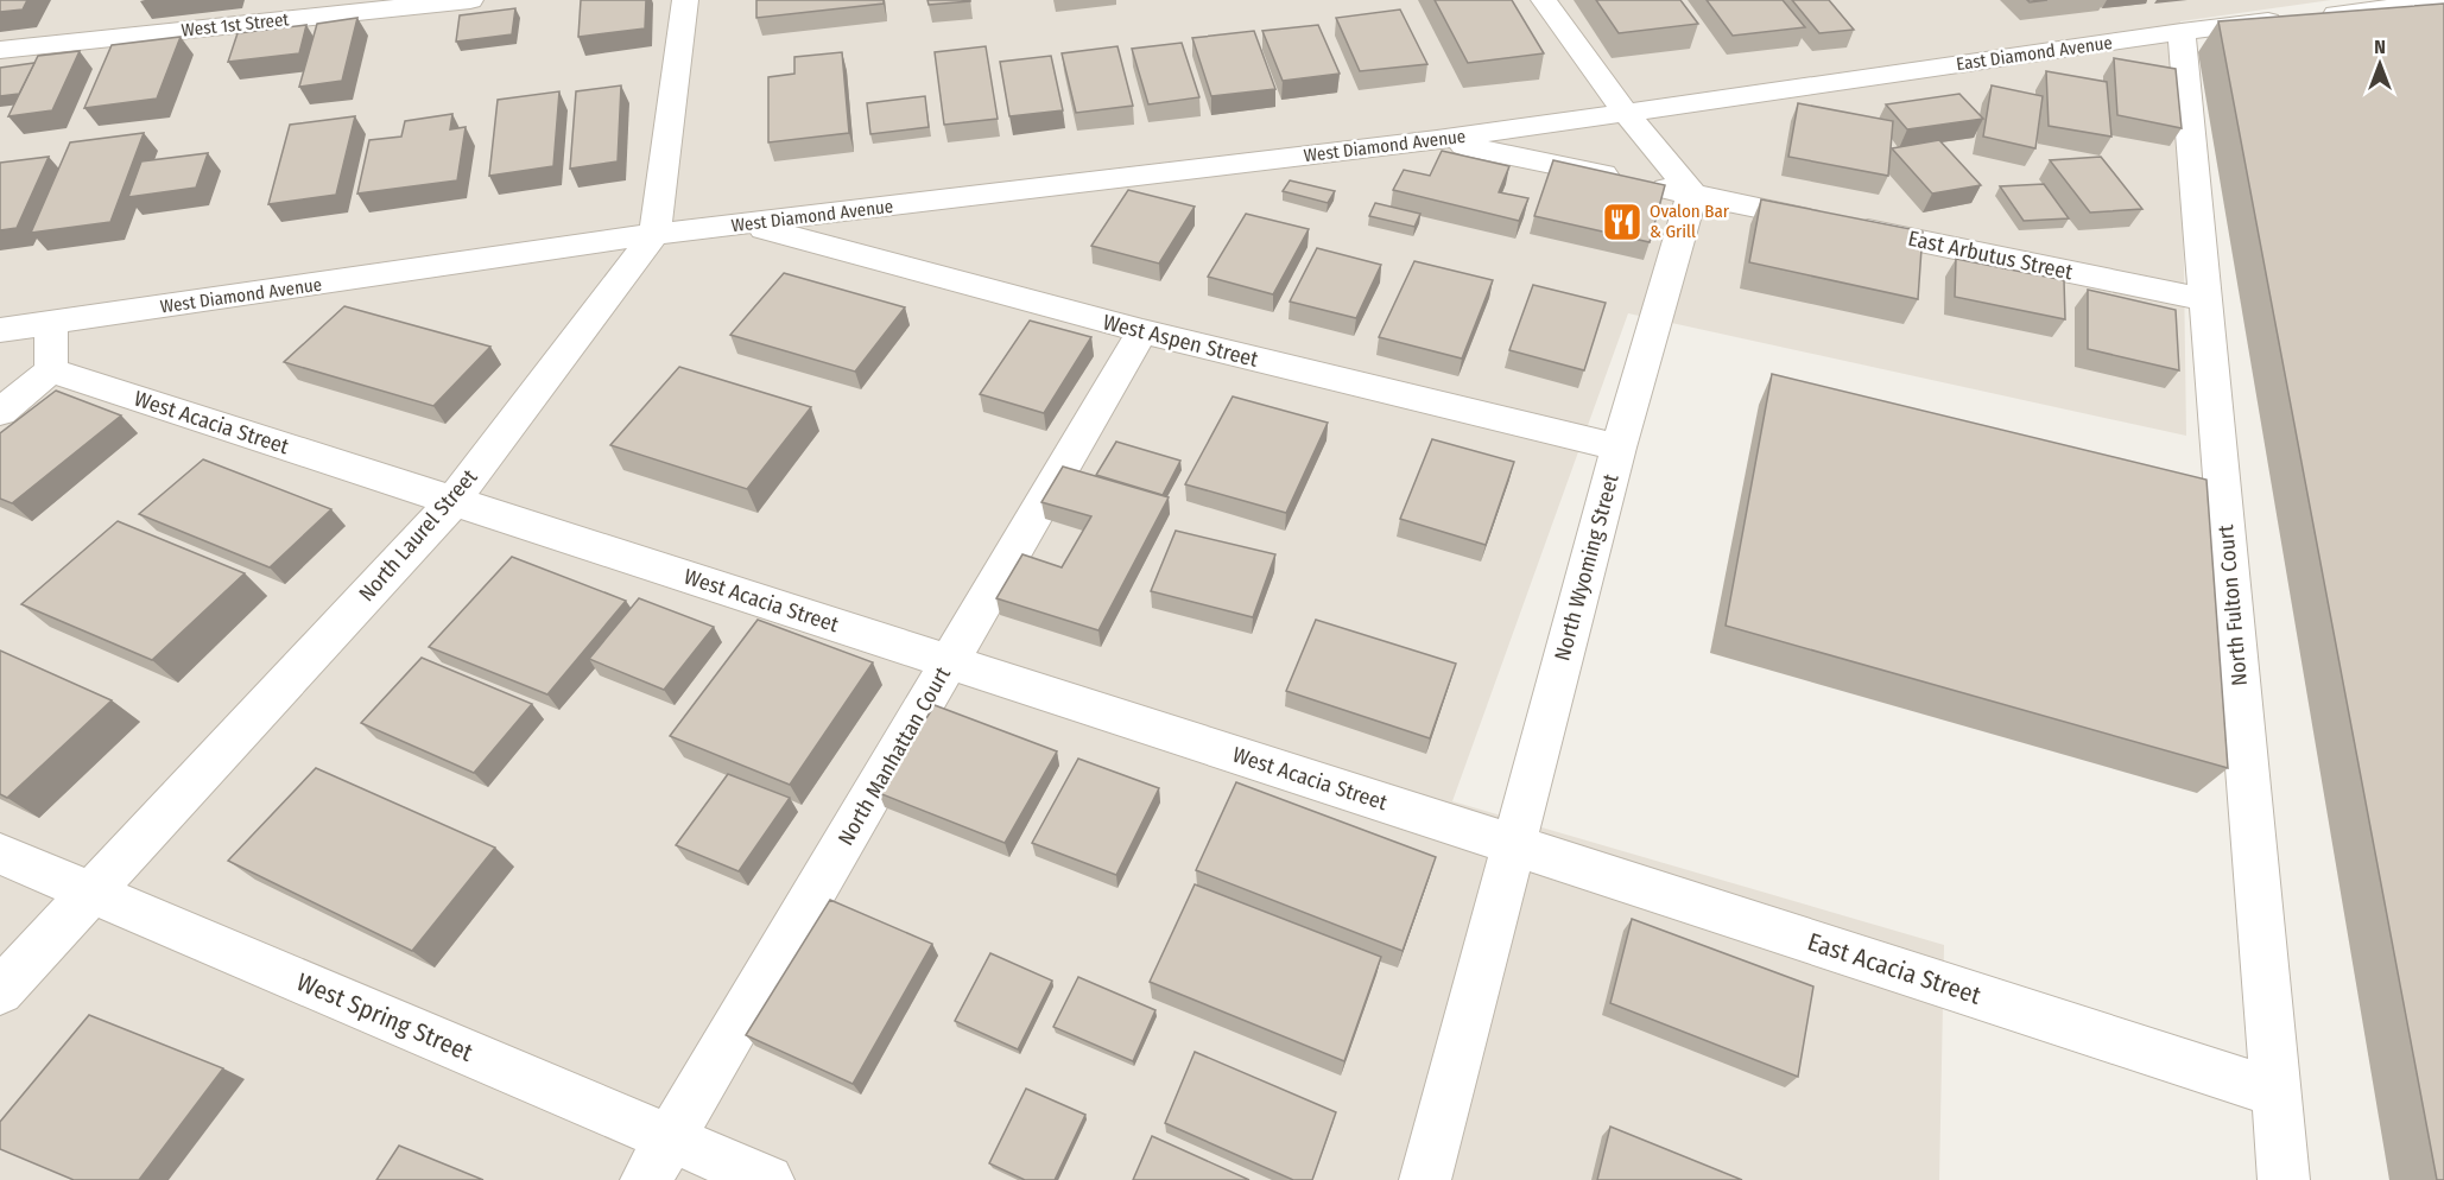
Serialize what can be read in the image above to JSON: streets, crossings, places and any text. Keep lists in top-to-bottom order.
{
  "streets": {
    "street": [
      "West 1st Street",
      "East Diamond Avenue",
      "West Diamond Avenue",
      "East Arbutus Street",
      "West Aspen Street",
      "West Acacia Street",
      "North Laurel Street",
      "North Wyoming Street",
      "North Fulton Court",
      "North Manhattan Court",
      "East Acacia Street",
      "West Spring Street"
    ]
  },
  "crossings": [
    ["East Diamond Avenue", "West Diamond Avenue"],
    ["East Diamond Avenue", "North Fulton Court"],
    ["West Diamond Avenue", "East Arbutus Street"],
    ["West Diamond Avenue", "West Aspen Street"],
    ["West Diamond Avenue", "North Laurel Street"],
    ["East Arbutus Street", "North Wyoming Street"],
    ["East Arbutus Street", "North Fulton Court"],
    ["West Aspen Street", "North Wyoming Street"],
    ["West Aspen Street", "North Manhattan Court"],
    ["West Acacia Street", "North Laurel Street"],
    ["West Acacia Street", "North Wyoming Street"],
    ["West Acacia Street", "North Manhattan Court"],
    ["West Acacia Street", "East Acacia Street"],
    ["North Laurel Street", "West Spring Street"],
    ["North Wyoming Street", "East Acacia Street"],
    ["North Fulton Court", "East Acacia Street"],
    ["North Manhattan Court", "West Spring Street"]
  ],
  "places": {
    "restaurant": ["Ovalon Bar & Grill"]
  },
  "north": "top"
}
